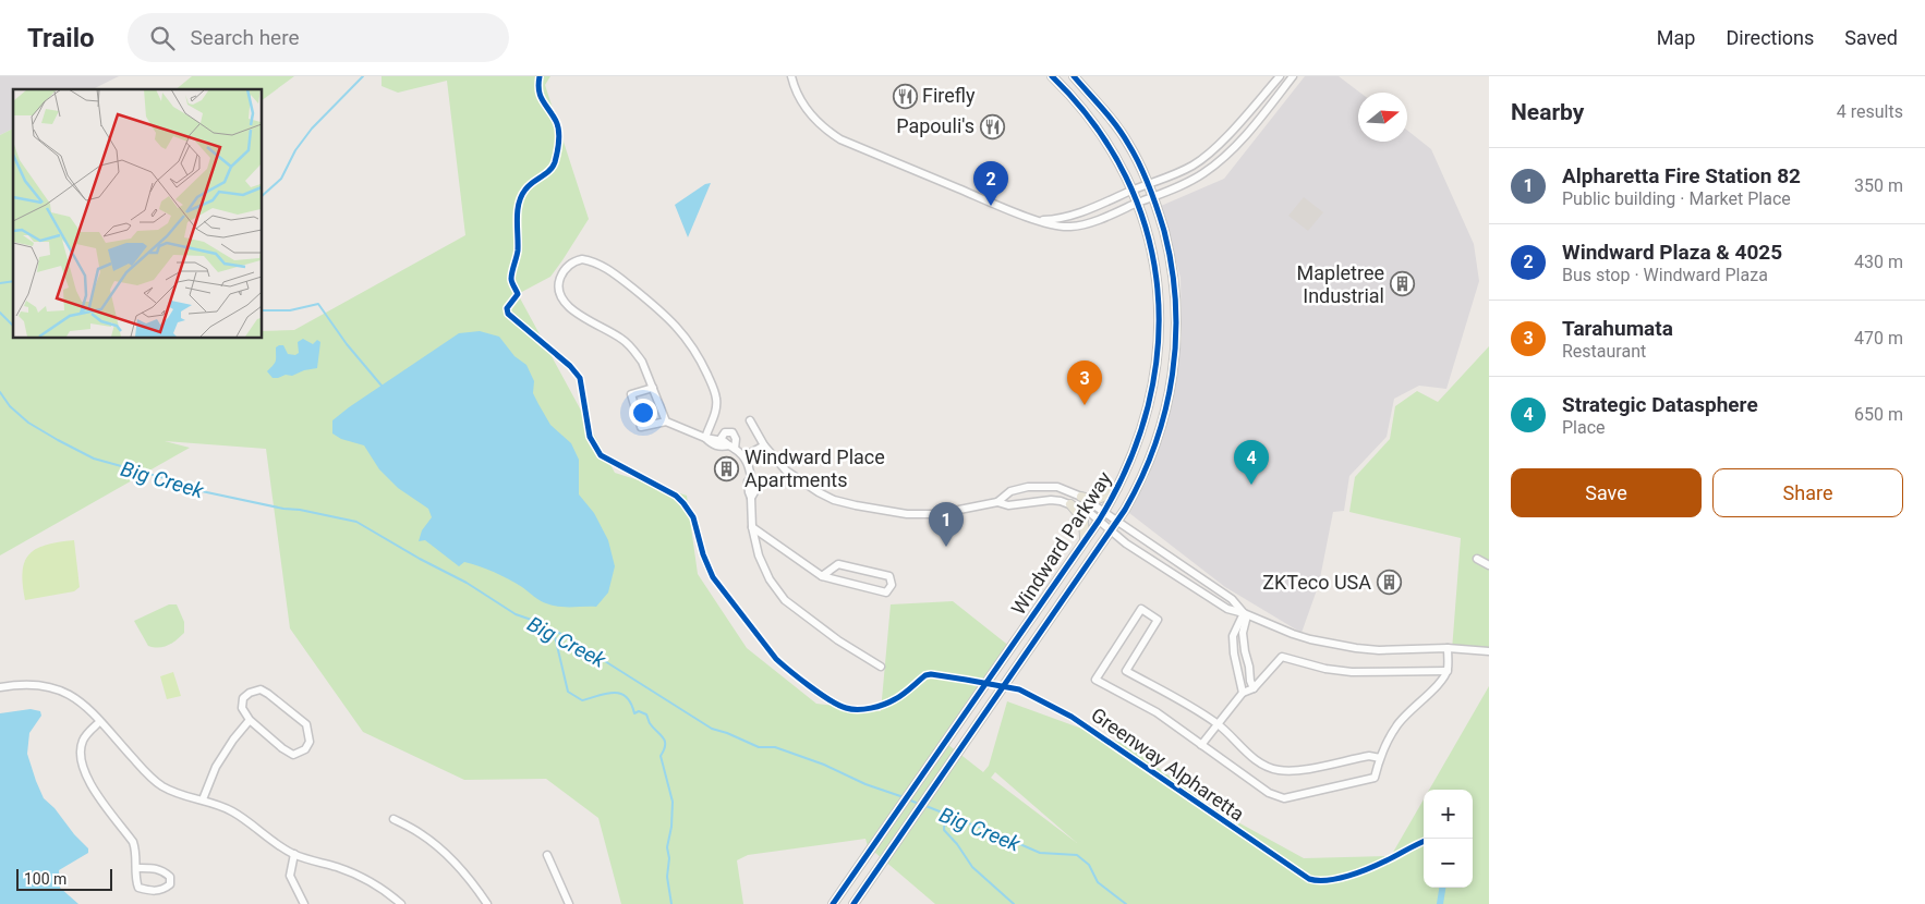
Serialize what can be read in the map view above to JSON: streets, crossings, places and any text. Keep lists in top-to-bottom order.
{
  "streets": {
    "main road": ["Windward Parkway"],
    "cycle path": ["Greenway Alpharetta"]
  },
  "water": ["Big Creek"],
  "places": {
    "restaurant": ["Firefly", "Papouli's"],
    "building": ["Mapletree Industrial", "Windward Place Apartments", "ZKTeco USA"]
  },
  "scale_bar": "100 m",
  "north": "right",
  "page": {
    "header": "Trailo",
    "search": "Search here",
    "nav": ["Map", "Directions", "Saved"],
    "heading": ["Nearby", "4 results"],
    "list": [
      {
        "mark": "1",
        "name": "Alpharetta Fire Station 82",
        "note": "Public building · Market Place",
        "value": "350 m"
      },
      {
        "mark": "2",
        "name": "Windward Plaza & 4025",
        "note": "Bus stop · Windward Plaza",
        "value": "430 m"
      },
      {
        "mark": "3",
        "name": "Tarahumata",
        "note": "Restaurant",
        "value": "470 m"
      },
      {
        "mark": "4",
        "name": "Strategic Datasphere",
        "note": "Place",
        "value": "650 m"
      }
    ],
    "pins": [
      "2",
      "3",
      "4",
      "1"
    ],
    "buttons": ["Save", "Share"],
    "map_buttons": ["+", "−"],
    "scale": "100 m"
  }
}
